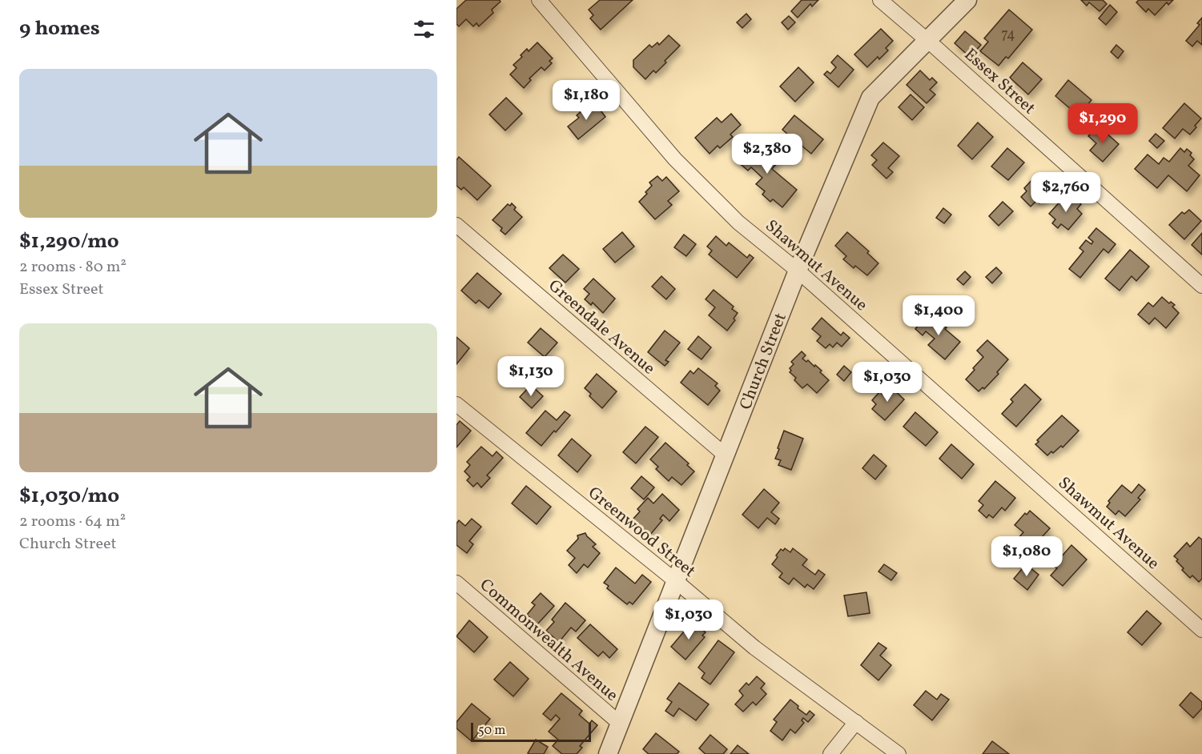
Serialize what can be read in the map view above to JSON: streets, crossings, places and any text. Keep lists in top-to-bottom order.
{
  "streets": {
    "street": [
      "Essex Street",
      "Shawmut Avenue",
      "Greendale Avenue",
      "Church Street",
      "Greenwood Street",
      "Commonwealth Avenue"
    ]
  },
  "crossings": [
    ["Essex Street", "Church Street"],
    ["Shawmut Avenue", "Church Street"],
    ["Greendale Avenue", "Church Street"],
    ["Church Street", "Greenwood Street"],
    ["Church Street", "Commonwealth Avenue"]
  ],
  "house_numbers": ["74"],
  "scale_bar": "50 m",
  "page": {
    "heading": "9 homes",
    "list": [
      {
        "name": "$1,290/mo",
        "note": "2 rooms · 80 m² · Essex Street"
      },
      {
        "name": "$1,030/mo",
        "note": "2 rooms · 64 m² · Church Street"
      }
    ],
    "price": [
      "$1,180",
      "$1,290",
      "$2,380",
      "$2,760",
      "$1,400",
      "$1,130",
      "$1,030",
      "$1,080",
      "$1,030"
    ],
    "scale": "50 m"
  }
}
